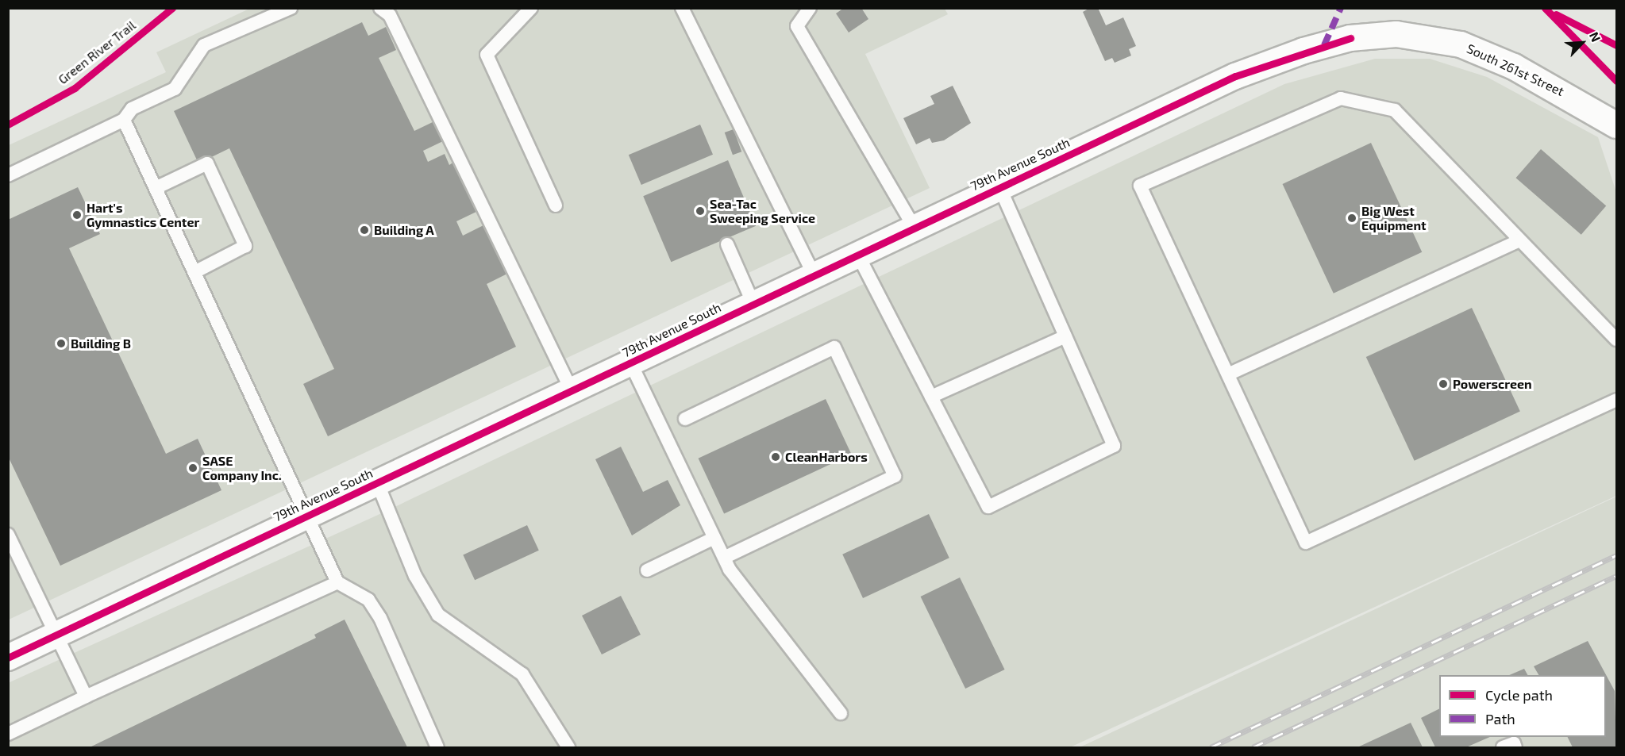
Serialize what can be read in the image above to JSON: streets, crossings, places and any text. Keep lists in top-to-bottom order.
{
  "streets": {
    "street": ["South 261st Street", "79th Avenue South"],
    "cycle path": ["Green River Trail"]
  },
  "crossings": [
    ["South 261st Street", "79th Avenue South"]
  ],
  "places": [
    "Sea-Tac Sweeping Service",
    "Hart's Gymnastics Center",
    "Big West Equipment",
    "Building A",
    "Building B",
    "Powerscreen",
    "CleanHarbors",
    "SASE Company Inc."
  ],
  "legend": ["Cycle path", "Path"],
  "north": "top right"
}
